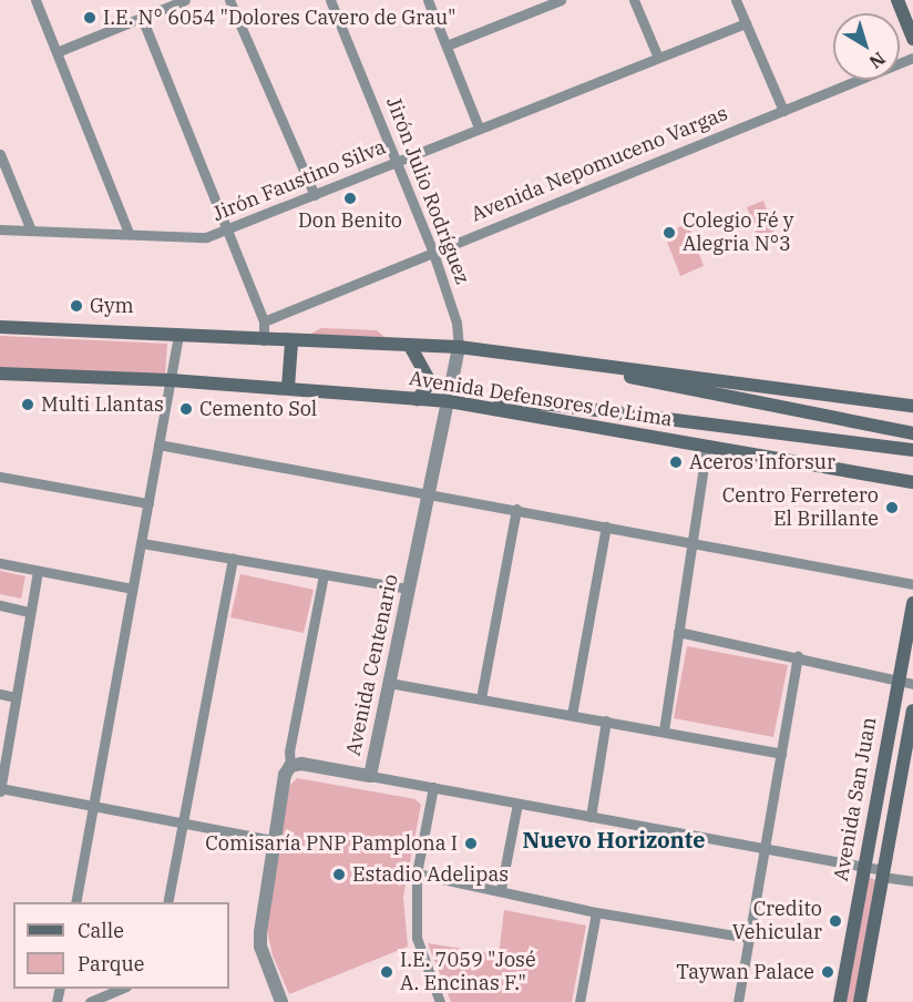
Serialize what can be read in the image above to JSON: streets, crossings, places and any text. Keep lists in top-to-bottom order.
{
  "streets": {
    "main road": ["Avenida Defensores de Lima", "Avenida San Juan"],
    "street": [
      "Avenida Nepomuceno Vargas",
      "Jirón Faustino Silva",
      "Jirón Julio Rodríguez",
      "Avenida Centenario"
    ]
  },
  "crossings": [
    ["Avenida Nepomuceno Vargas", "Jirón Julio Rodríguez"],
    ["Jirón Faustino Silva", "Jirón Julio Rodríguez"],
    ["Jirón Julio Rodríguez", "Avenida Defensores de Lima"],
    ["Jirón Julio Rodríguez", "Avenida Centenario"],
    ["Avenida Defensores de Lima", "Avenida Centenario"]
  ],
  "districts": ["Nuevo Horizonte"],
  "places": [
    "I.E. N° 6054 \"Dolores Cavero de Grau\"",
    "Don Benito",
    "Colegio Fé y Alegria N°3",
    "Gym",
    "Multi Llantas",
    "Cemento Sol",
    "Aceros Inforsur",
    "Centro Ferretero El Brillante",
    "Comisaría PNP Pamplona I",
    "Estadio Adelipas",
    "Credito Vehicular",
    "I.E. 7059 \"José A. Encinas F.\"",
    "Taywan Palace"
  ],
  "legend": ["Calle", "Parque"],
  "north": "bottom right"
}
